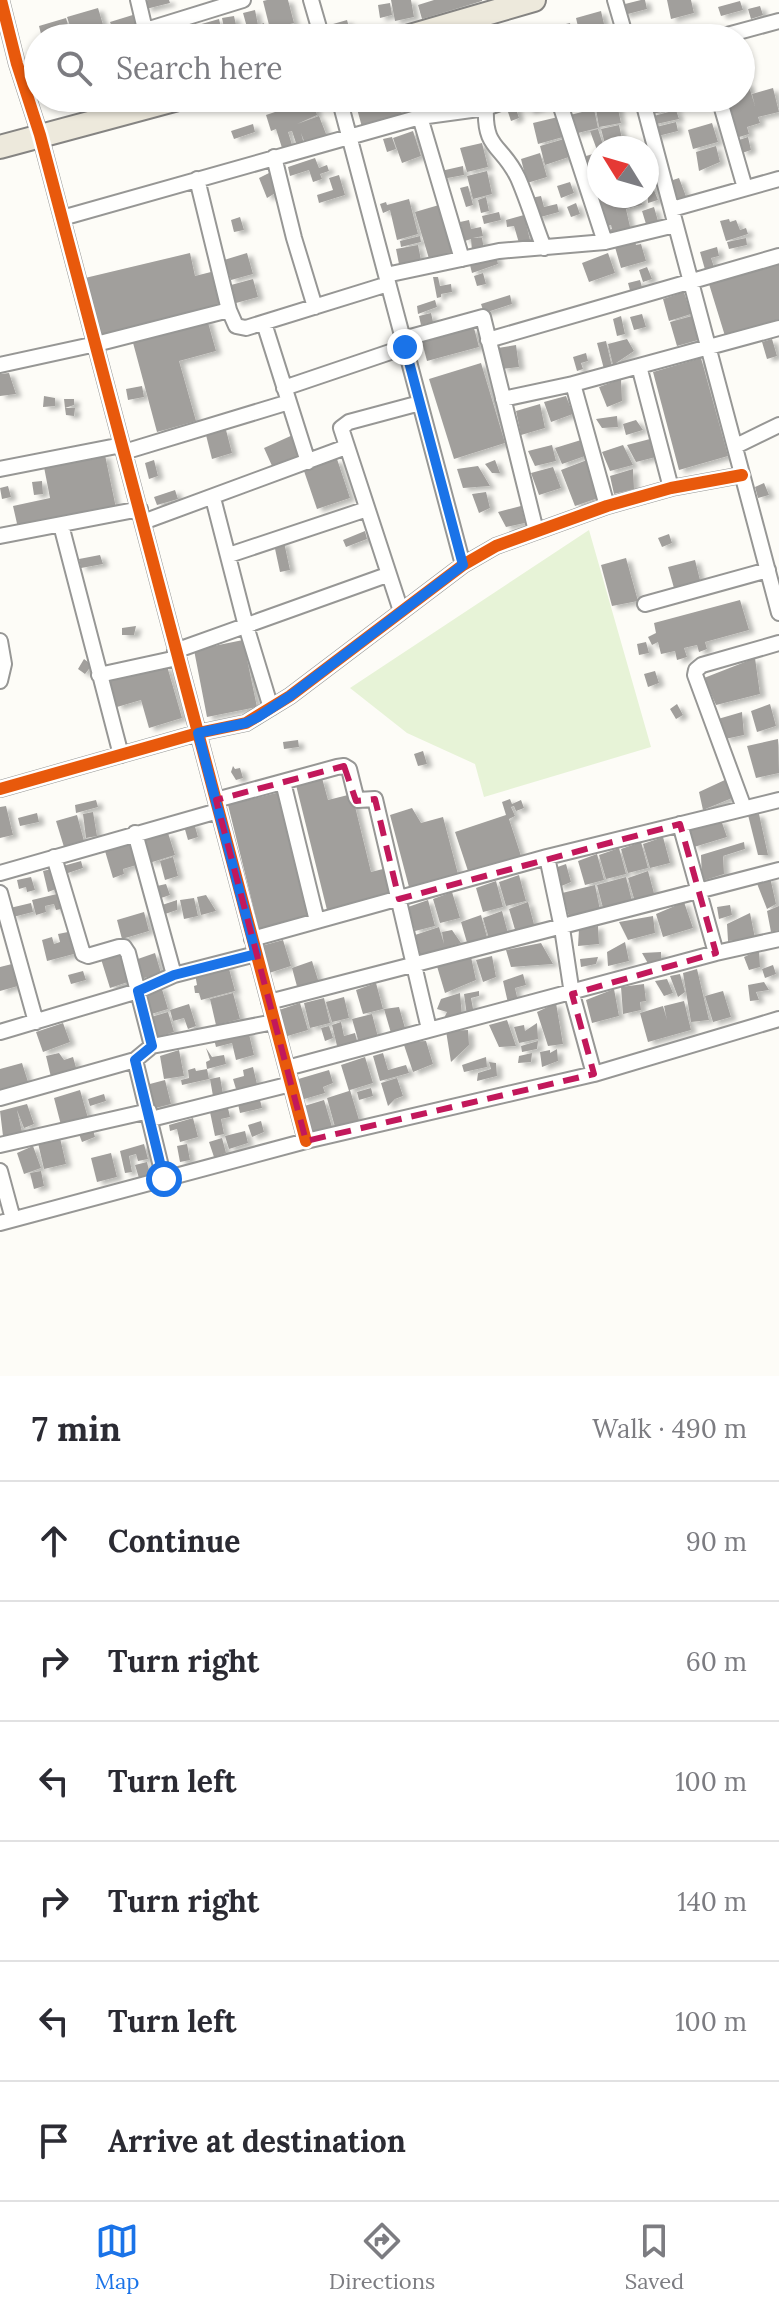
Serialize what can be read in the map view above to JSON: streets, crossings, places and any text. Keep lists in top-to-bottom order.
{
  "north": "top left",
  "page": {
    "search": "Search here",
    "heading": ["7 min", "Walk · 490 m"],
    "list": [
      ["Continue", "90 m"],
      ["Turn right", "60 m"],
      ["Turn left", "100 m"],
      ["Turn right", "140 m"],
      ["Turn left", "100 m"],
      "Arrive at destination"
    ],
    "nav": ["Map", "Directions", "Saved"]
  }
}
